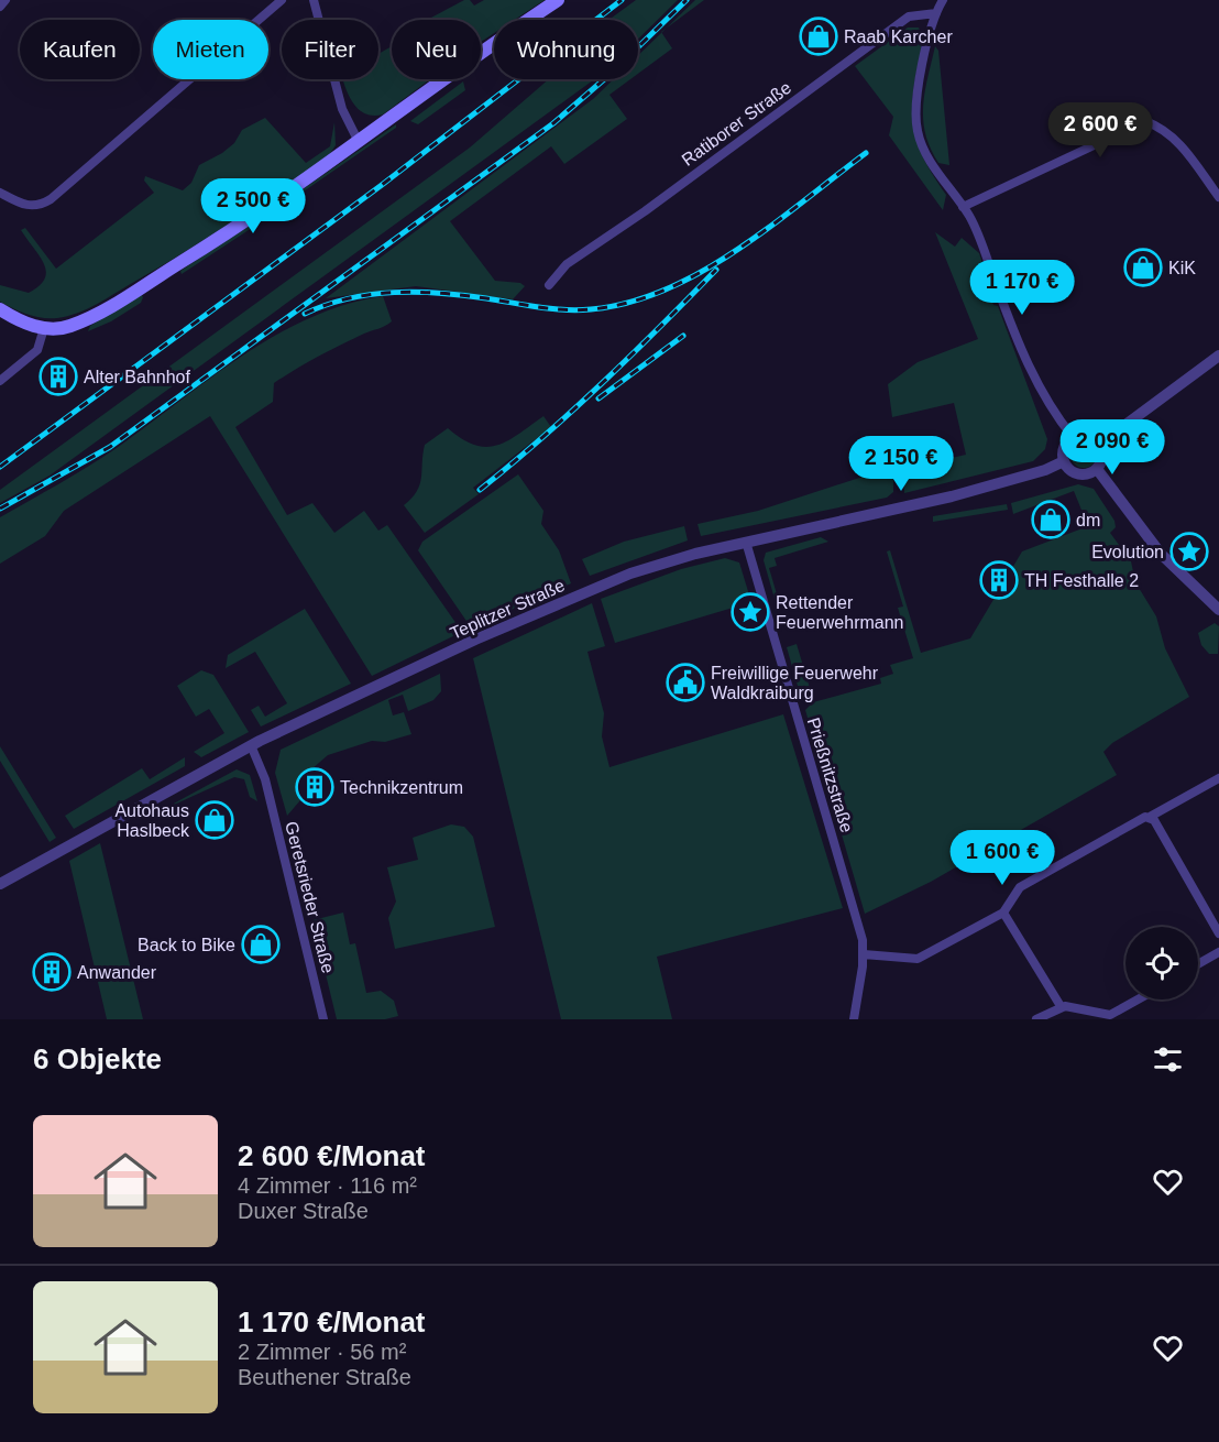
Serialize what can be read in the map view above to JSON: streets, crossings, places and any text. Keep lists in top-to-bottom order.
{
  "streets": {
    "street": [
      "Ratiborer Straße",
      "Teplitzer Straße",
      "Prießnitzstraße",
      "Geretsrieder Straße"
    ]
  },
  "crossings": [
    ["Teplitzer Straße", "Prießnitzstraße"],
    ["Teplitzer Straße", "Geretsrieder Straße"]
  ],
  "places": {
    "shop": [
      "Raab Karcher",
      "KiK",
      "dm",
      "Autohaus Haslbeck",
      "Back to Bike"
    ],
    "building": [
      "Alter Bahnhof",
      "TH Festhalle 2",
      "Technikzentrum",
      "Anwander"
    ],
    "place": ["Evolution", "Rettender Feuerwehrmann"],
    "public building": ["Freiwillige Feuerwehr Waldkraiburg"]
  },
  "page": {
    "chip": [
      "Kaufen",
      "Mieten",
      "Filter",
      "Neu",
      "Wohnung"
    ],
    "price": [
      "2 600 €",
      "2 500 €",
      "1 170 €",
      "2 090 €",
      "2 150 €",
      "1 600 €"
    ],
    "heading": "6 Objekte",
    "list": [
      {
        "name": "2 600 €/Monat",
        "note": "4 Zimmer · 116 m² · Duxer Straße"
      },
      {
        "name": "1 170 €/Monat",
        "note": "2 Zimmer · 56 m² · Beuthener Straße"
      }
    ]
  }
}
